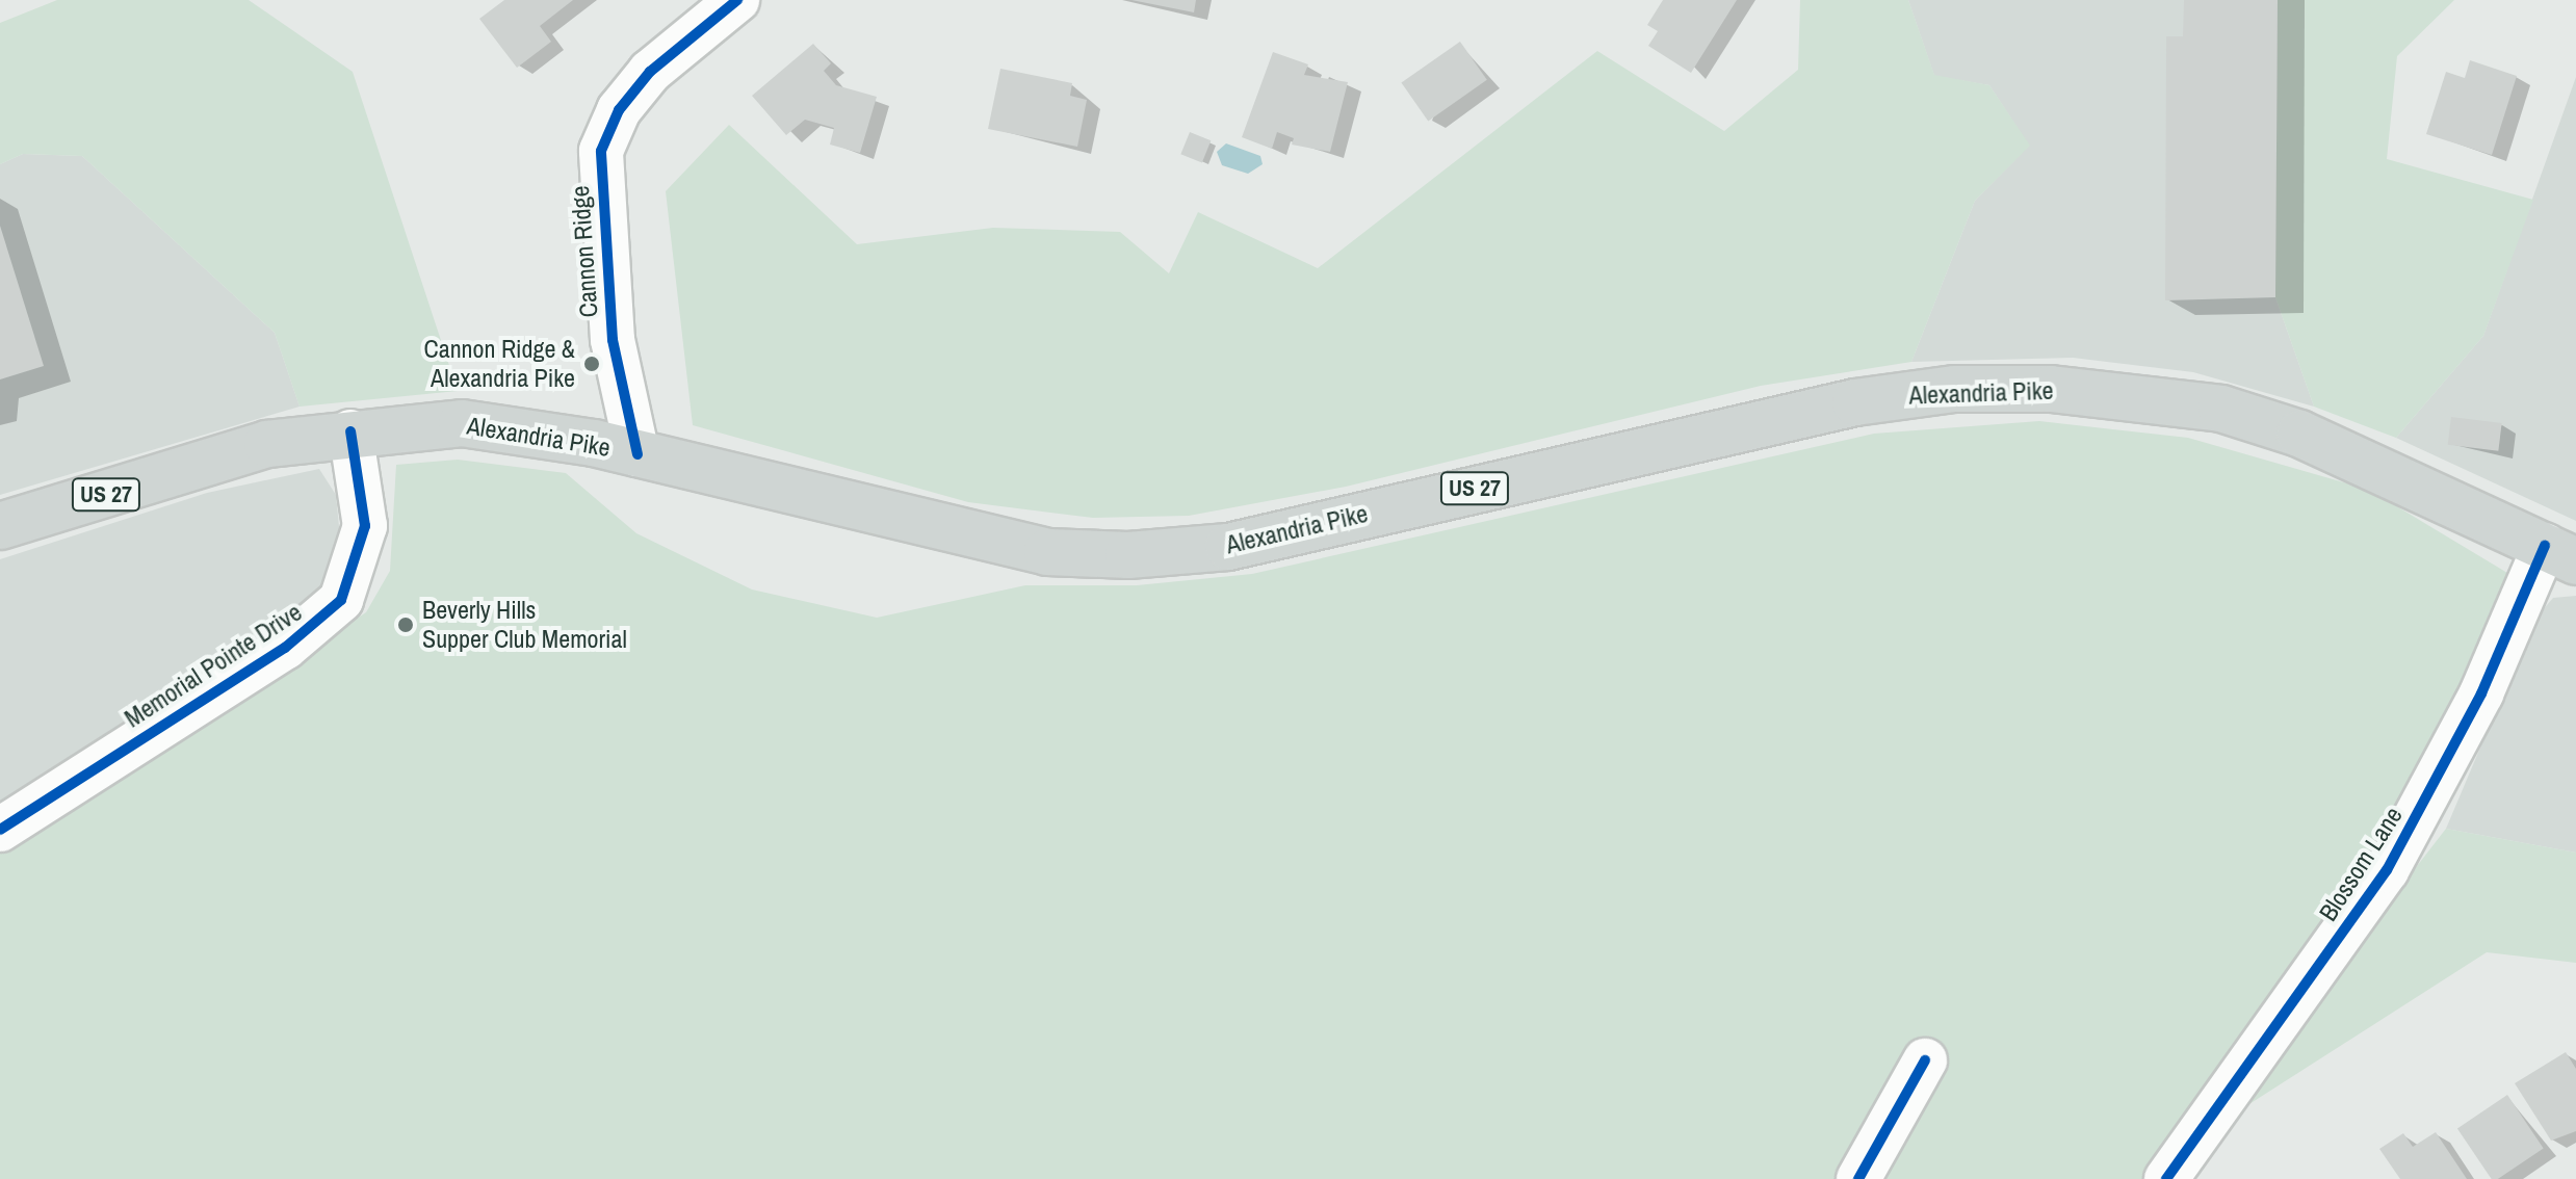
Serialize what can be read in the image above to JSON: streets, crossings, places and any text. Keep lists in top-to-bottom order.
{
  "streets": {
    "main road": ["Alexandria Pike", "US 27"],
    "street": ["Cannon Ridge", "Memorial Pointe Drive", "Blossom Lane"]
  },
  "crossings": [
    ["Cannon Ridge", "Alexandria Pike"],
    ["Alexandria Pike", "Memorial Pointe Drive"],
    ["Alexandria Pike", "Blossom Lane"]
  ],
  "places": ["Cannon Ridge & Alexandria Pike", "Beverly Hills Supper Club Memorial"]
}
